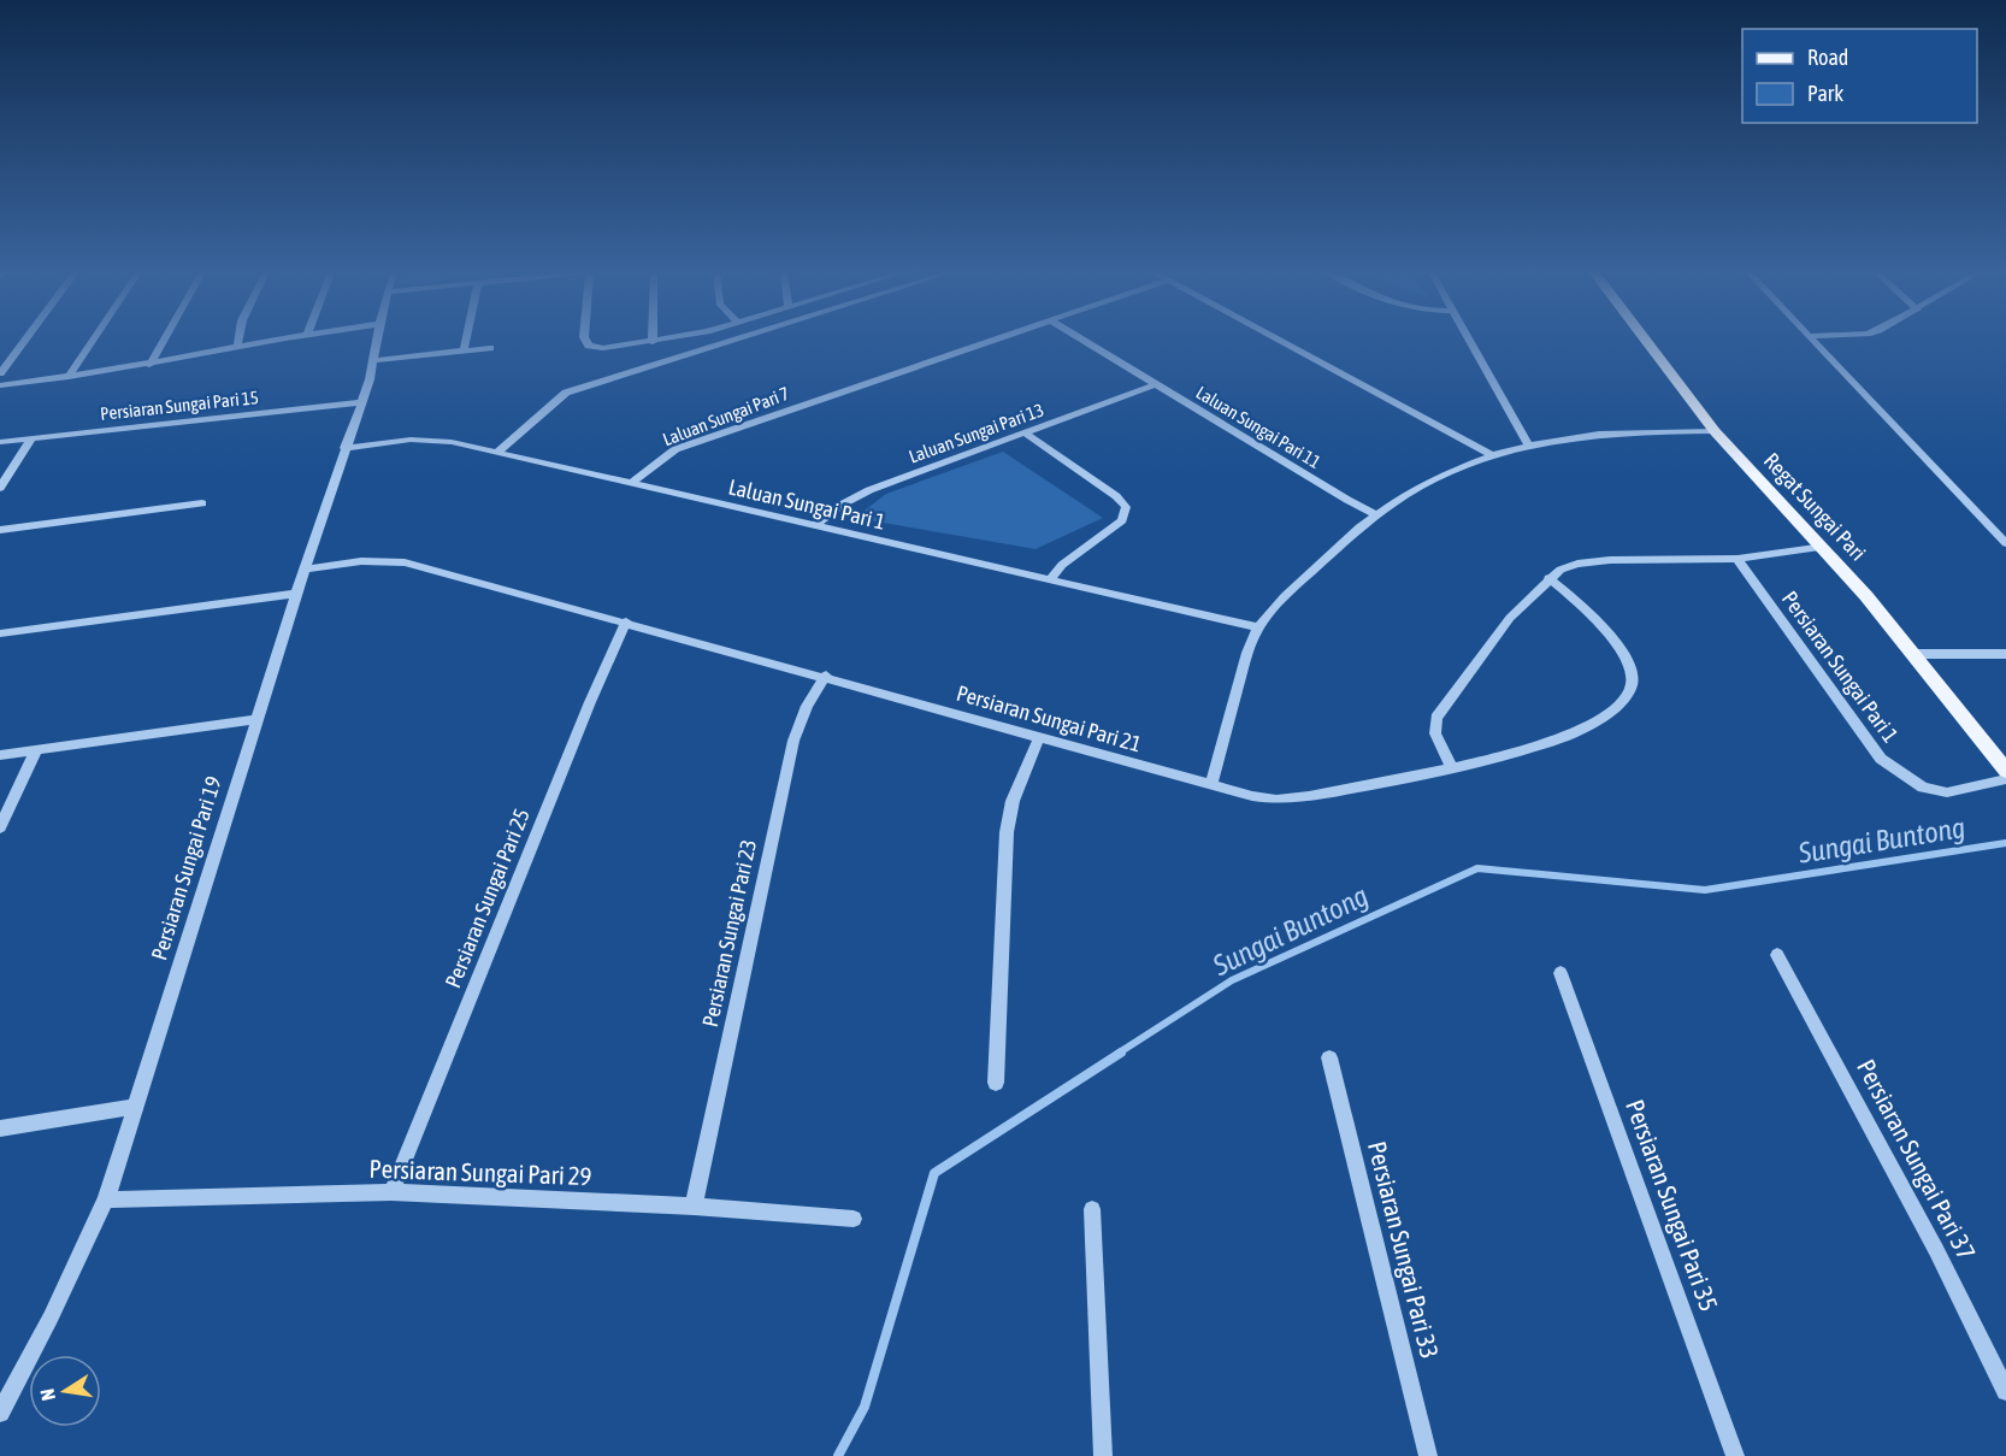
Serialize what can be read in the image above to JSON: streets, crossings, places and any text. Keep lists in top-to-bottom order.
{
  "streets": {
    "main road": ["Regat Sungai Pari"],
    "street": [
      "Persiaran Sungai Pari 15",
      "Laluan Sungai Pari 7",
      "Laluan Sungai Pari 11",
      "Laluan Sungai Pari 13",
      "Laluan Sungai Pari 1",
      "Persiaran Sungai Pari 1",
      "Persiaran Sungai Pari 21",
      "Persiaran Sungai Pari 19",
      "Persiaran Sungai Pari 25",
      "Persiaran Sungai Pari 23",
      "Persiaran Sungai Pari 37",
      "Persiaran Sungai Pari 29",
      "Persiaran Sungai Pari 35",
      "Persiaran Sungai Pari 33"
    ]
  },
  "crossings": [
    ["Persiaran Sungai Pari 15", "Persiaran Sungai Pari 19"],
    ["Laluan Sungai Pari 7", "Laluan Sungai Pari 1"],
    ["Laluan Sungai Pari 11", "Laluan Sungai Pari 13"],
    ["Laluan Sungai Pari 13", "Laluan Sungai Pari 1"],
    ["Laluan Sungai Pari 1", "Persiaran Sungai Pari 19"],
    ["Persiaran Sungai Pari 21", "Persiaran Sungai Pari 19"],
    ["Persiaran Sungai Pari 21", "Persiaran Sungai Pari 25"],
    ["Persiaran Sungai Pari 21", "Persiaran Sungai Pari 23"],
    ["Persiaran Sungai Pari 19", "Persiaran Sungai Pari 29"],
    ["Persiaran Sungai Pari 25", "Persiaran Sungai Pari 29"],
    ["Persiaran Sungai Pari 23", "Persiaran Sungai Pari 29"]
  ],
  "water": ["Sungai Buntong"],
  "legend": ["Road", "Park"],
  "north": "left"
}
